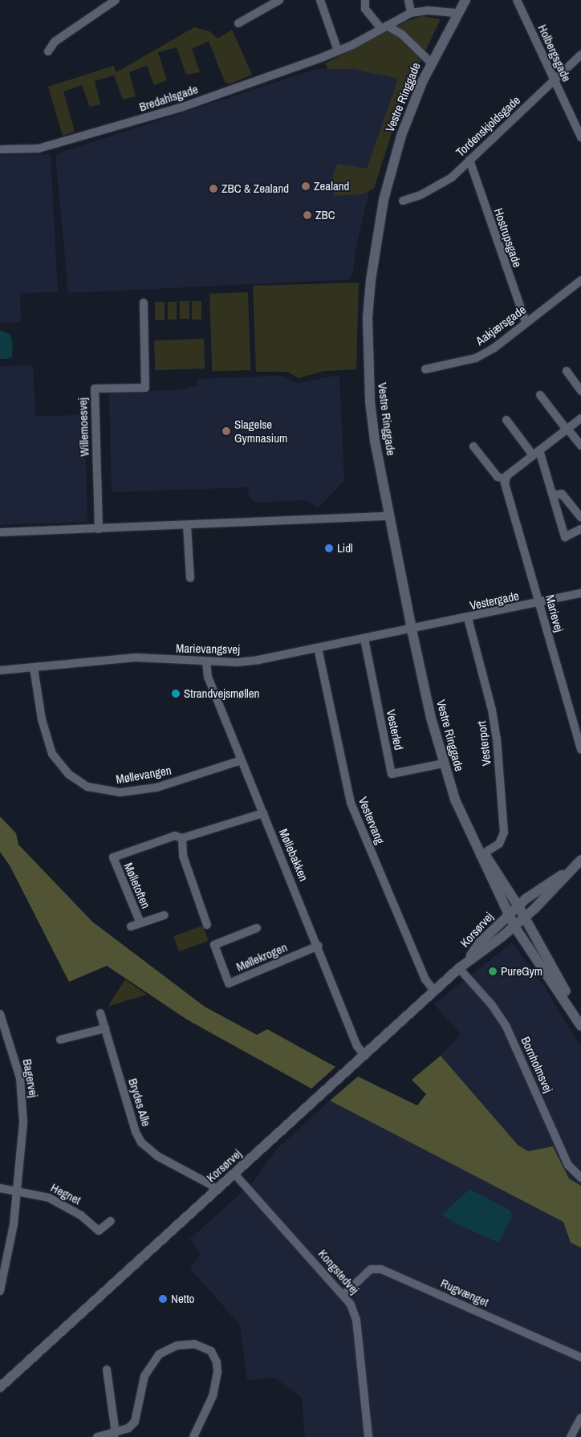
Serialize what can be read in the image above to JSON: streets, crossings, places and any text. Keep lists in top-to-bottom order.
{
  "streets": {
    "street": [
      "Holbergsgade",
      "Vestre Ringgade",
      "Bredahlsgade",
      "Tordenskjoldsgade",
      "Hostrupsgade",
      "Aakjærsgade",
      "Willemoesvej",
      "Vestergade",
      "Marievej",
      "Marievangsvej",
      "Vesterled",
      "Vesterport",
      "Møllevangen",
      "Vestervang",
      "Møllebakken",
      "Mølletoften",
      "Korsørvej",
      "Møllekrogen",
      "Bornholmsvej",
      "Bagervej",
      "Brydes Alle",
      "Hegnet",
      "Kongstedvej",
      "Rugvænget"
    ]
  },
  "crossings": [
    ["Holbergsgade", "Tordenskjoldsgade"],
    ["Vestre Ringgade", "Bredahlsgade"],
    ["Vestre Ringgade", "Vestergade"],
    ["Vestre Ringgade", "Marievangsvej"],
    ["Vestre Ringgade", "Vesterled"],
    ["Vestre Ringgade", "Vesterport"],
    ["Vestre Ringgade", "Korsørvej"],
    ["Tordenskjoldsgade", "Hostrupsgade"],
    ["Hostrupsgade", "Aakjærsgade"],
    ["Vestergade", "Marievej"],
    ["Vestergade", "Marievangsvej"],
    ["Vestergade", "Vesterport"],
    ["Marievangsvej", "Vesterled"],
    ["Marievangsvej", "Møllevangen"],
    ["Marievangsvej", "Vestervang"],
    ["Marievangsvej", "Møllebakken"],
    ["Møllevangen", "Møllebakken"],
    ["Vestervang", "Korsørvej"],
    ["Møllebakken", "Mølletoften"],
    ["Møllebakken", "Korsørvej"],
    ["Møllebakken", "Møllekrogen"],
    ["Korsørvej", "Bornholmsvej"],
    ["Korsørvej", "Brydes Alle"],
    ["Korsørvej", "Kongstedvej"],
    ["Bagervej", "Hegnet"],
    ["Kongstedvej", "Rugvænget"]
  ],
  "places": [
    "Zealand",
    "ZBC & Zealand",
    "ZBC",
    "Slagelse Gymnasium",
    "Lidl",
    "Strandvejsmøllen",
    "PureGym",
    "Netto"
  ]
}
